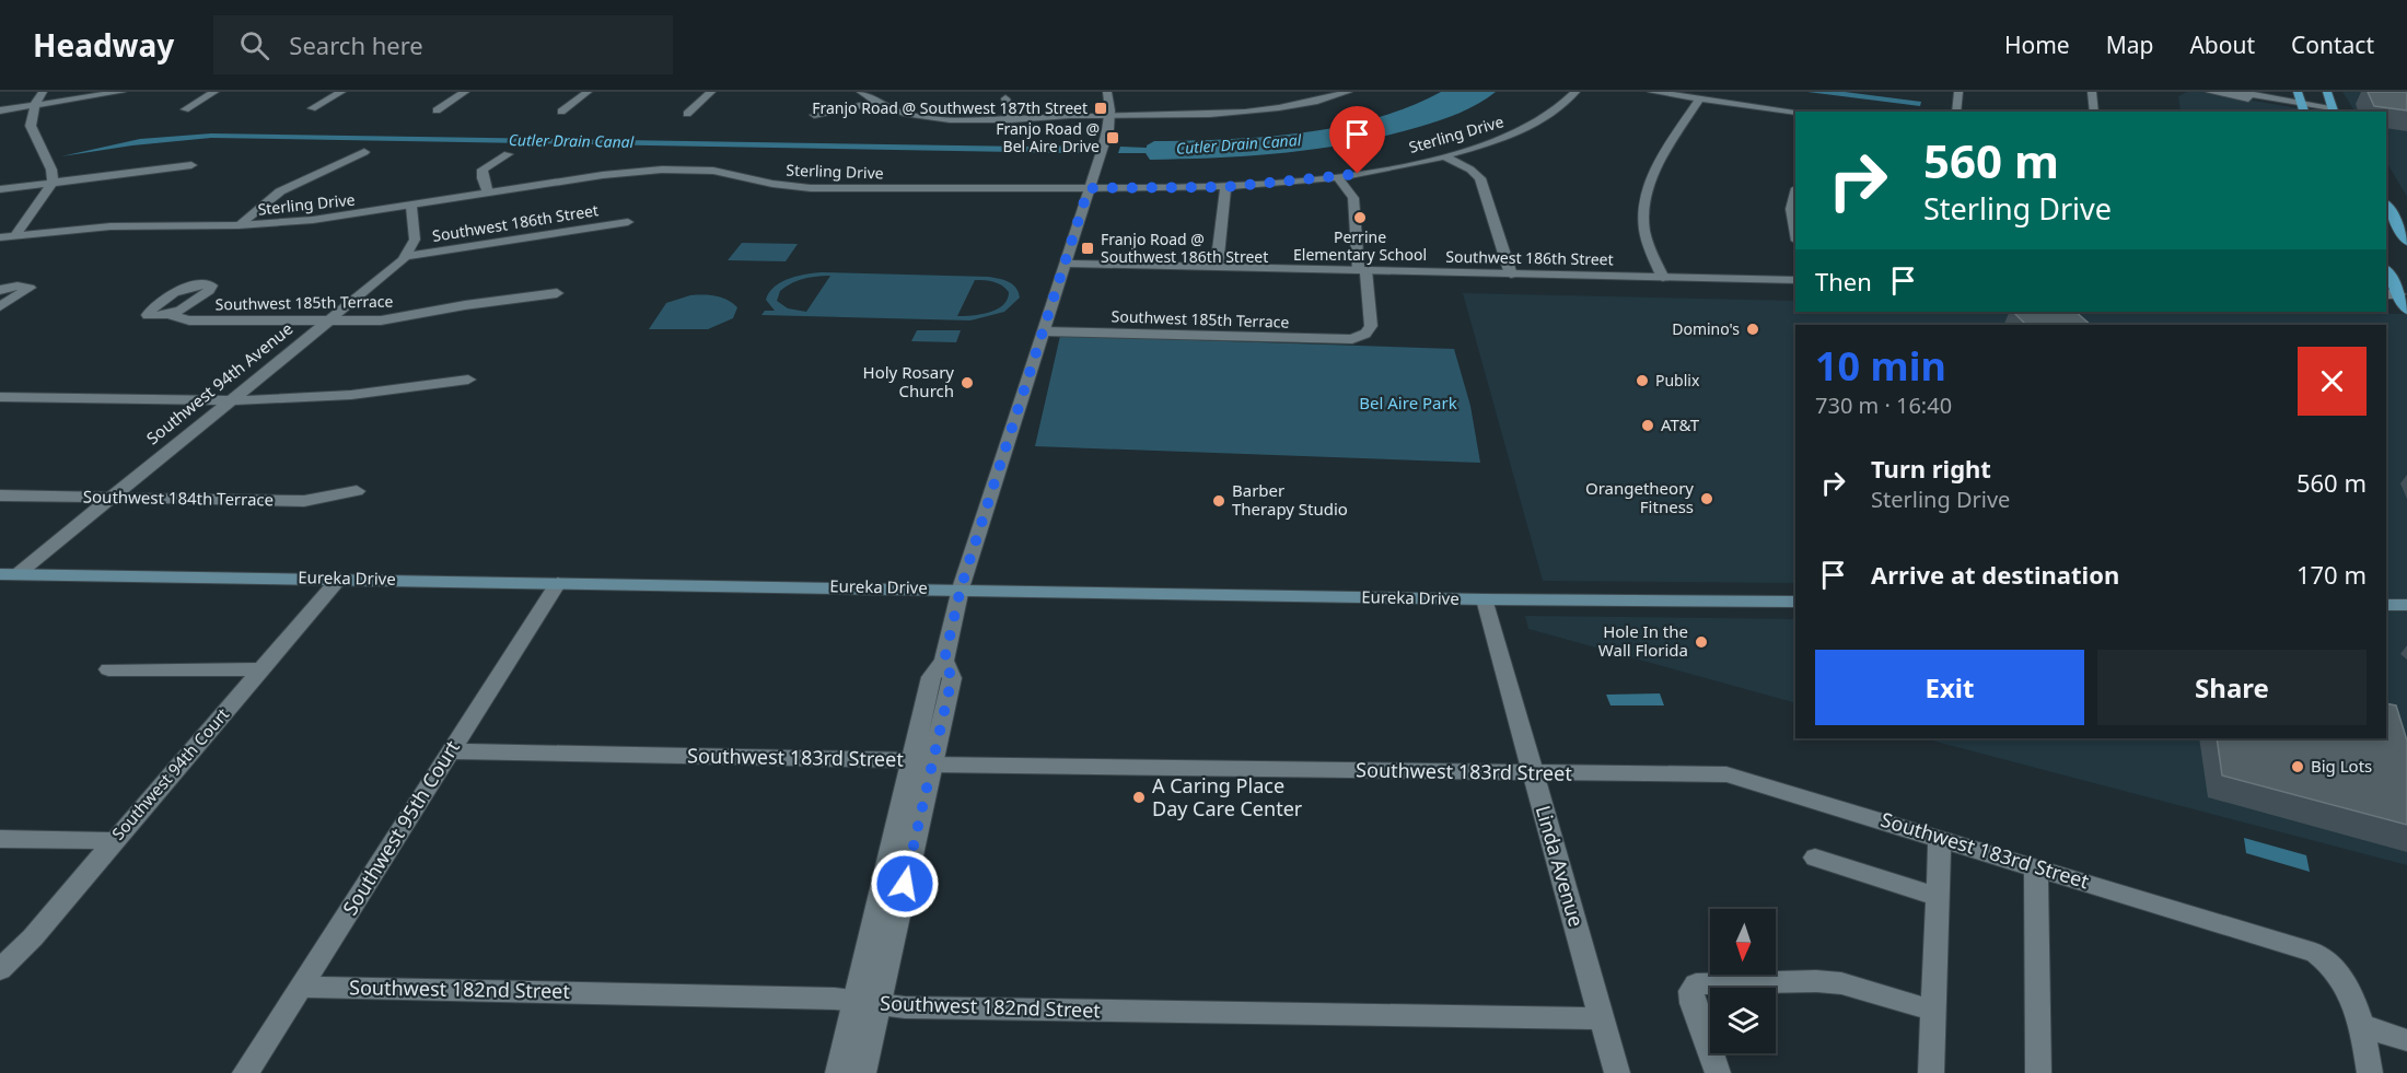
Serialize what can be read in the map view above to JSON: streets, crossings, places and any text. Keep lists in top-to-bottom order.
{
  "streets": {
    "main road": ["Eureka Drive"],
    "street": [
      "Sterling Drive",
      "Southwest 186th Street",
      "Southwest 185th Terrace",
      "Southwest 94th Avenue",
      "Southwest 184th Terrace",
      "Southwest 183rd Street",
      "Southwest 94th Court",
      "Southwest 95th Court",
      "Linda Avenue",
      "Southwest 182nd Street"
    ]
  },
  "crossings": [
    ["Southwest 186th Street", "Southwest 185th Terrace"],
    ["Southwest 186th Street", "Southwest 94th Avenue"],
    ["Southwest 185th Terrace", "Southwest 94th Avenue"],
    ["Southwest 94th Avenue", "Southwest 184th Terrace"],
    ["Southwest 94th Avenue", "Eureka Drive"],
    ["Eureka Drive", "Southwest 94th Court"],
    ["Eureka Drive", "Southwest 95th Court"],
    ["Eureka Drive", "Linda Avenue"],
    ["Southwest 183rd Street", "Southwest 95th Court"],
    ["Southwest 183rd Street", "Linda Avenue"],
    ["Southwest 95th Court", "Southwest 182nd Street"],
    ["Linda Avenue", "Southwest 182nd Street"]
  ],
  "water": ["Cutler Drain Canal"],
  "parks": ["Bel Aire Park"],
  "places": {
    "transit": ["Franjo Road @ Southwest 187th Street", "Franjo Road @ Bel Aire Drive", "Franjo Road @ Southwest 186th Street"],
    "other": [
      "Perrine Elementary School",
      "Domino's",
      "Publix",
      "Holy Rosary Church",
      "AT&T",
      "Orangetheory Fitness",
      "Barber Therapy Studio",
      "Hole In the Wall Florida",
      "Big Lots",
      "A Caring Place Day Care Center"
    ]
  },
  "north": "bottom",
  "page": {
    "header": "Headway",
    "search": "Search here",
    "nav": [
      "Home",
      "Map",
      "About",
      "Contact"
    ],
    "turn": ["560 m", "Sterling Drive"],
    "then": "Then",
    "heading": ["10 min", "730 m · 16:40"],
    "list": [
      {
        "name": "Turn right",
        "note": "Sterling Drive",
        "value": "560 m"
      },
      {
        "name": "Arrive at destination",
        "value": "170 m"
      }
    ],
    "buttons": ["Exit", "Share"]
  }
}
